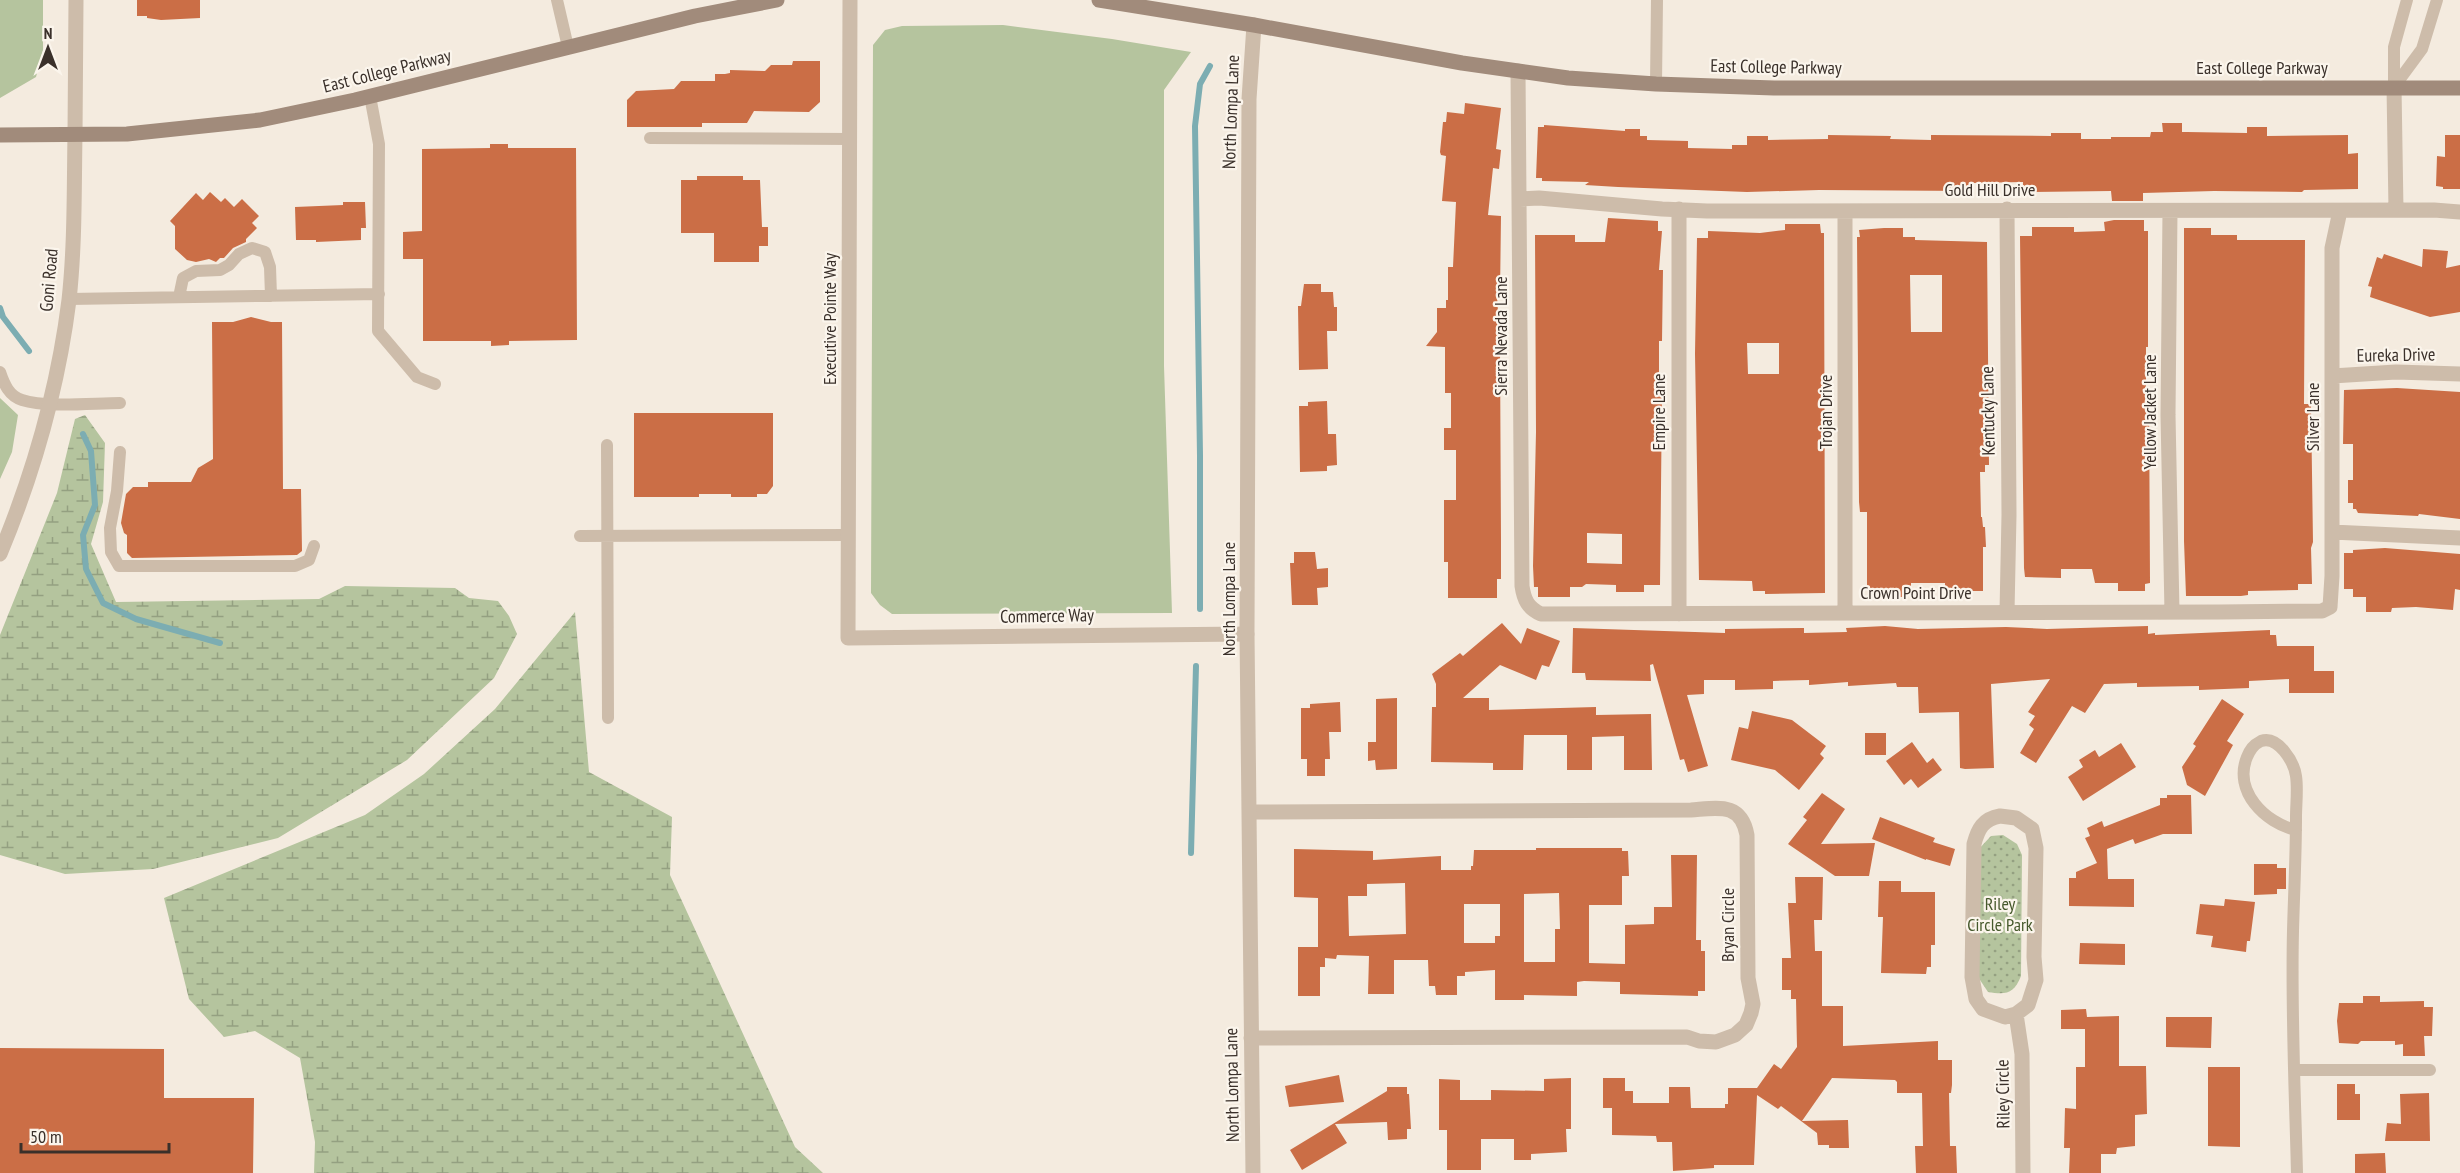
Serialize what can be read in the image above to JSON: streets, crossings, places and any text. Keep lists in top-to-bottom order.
{
  "streets": {
    "main road": ["East College Parkway"],
    "street": [
      "North Lompa Lane",
      "Gold Hill Drive",
      "Goni Road",
      "Executive Pointe Way",
      "Sierra Nevada Lane",
      "Eureka Drive",
      "Kentucky Lane",
      "Empire Lane",
      "Trojan Drive",
      "Yellow Jacket Lane",
      "Silver Lane",
      "Crown Point Drive",
      "Commerce Way",
      "Bryan Circle",
      "Riley Circle"
    ]
  },
  "crossings": [
    ["East College Parkway", "North Lompa Lane"],
    ["East College Parkway", "Goni Road"],
    ["East College Parkway", "Sierra Nevada Lane"],
    ["North Lompa Lane", "Commerce Way"],
    ["North Lompa Lane", "Bryan Circle"],
    ["Gold Hill Drive", "Sierra Nevada Lane"],
    ["Gold Hill Drive", "Kentucky Lane"],
    ["Gold Hill Drive", "Empire Lane"],
    ["Gold Hill Drive", "Trojan Drive"],
    ["Gold Hill Drive", "Yellow Jacket Lane"],
    ["Gold Hill Drive", "Silver Lane"],
    ["Executive Pointe Way", "Commerce Way"],
    ["Sierra Nevada Lane", "Crown Point Drive"],
    ["Eureka Drive", "Silver Lane"],
    ["Kentucky Lane", "Crown Point Drive"],
    ["Empire Lane", "Crown Point Drive"],
    ["Trojan Drive", "Crown Point Drive"],
    ["Yellow Jacket Lane", "Crown Point Drive"],
    ["Silver Lane", "Crown Point Drive"]
  ],
  "parks": ["Riley Circle Park"],
  "scale_bar": "50 m",
  "north": "top"
}
